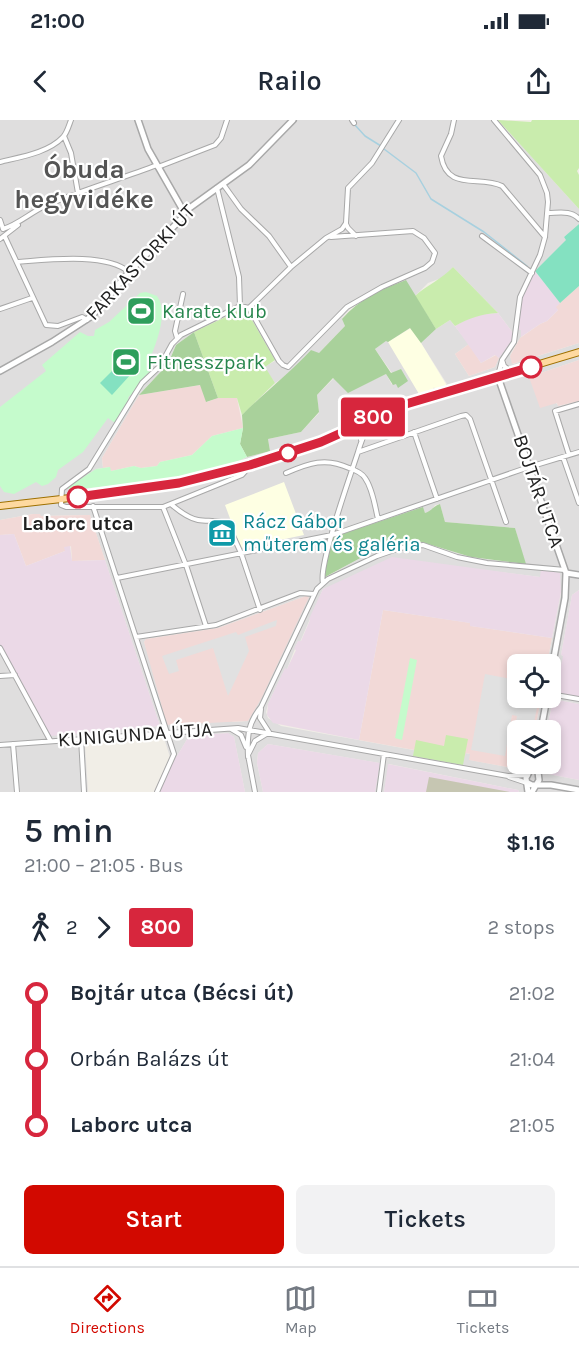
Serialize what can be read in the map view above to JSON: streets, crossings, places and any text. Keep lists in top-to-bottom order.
{
  "streets": {
    "street": ["FARKASTORKI ÚT", "BOJTÁR UTCA", "KUNIGUNDA ÚTJA"]
  },
  "districts": ["Óbuda hegyvidéke"],
  "places": {
    "sports": ["Karate klub", "Fitnesszpark"],
    "other": ["Laborc utca"],
    "museum": ["Rácz Gábor műterem és galéria"]
  },
  "lines": ["bus line 800"],
  "page": {
    "status": "21:00",
    "header": "Railo",
    "on_map": "800",
    "heading": ["5 min", "21:00 – 21:05 · Bus", "$1.16"],
    "legs": ["2", "800", "2 stops"],
    "list": [
      {
        "name": "Bojtár utca (Bécsi út)",
        "value": "21:02"
      },
      {
        "name": "Orbán Balázs út",
        "value": "21:04"
      },
      {
        "name": "Laborc utca",
        "value": "21:05"
      }
    ],
    "buttons": ["Start", "Tickets"],
    "tabs": ["Directions", "Map", "Tickets"]
  }
}
